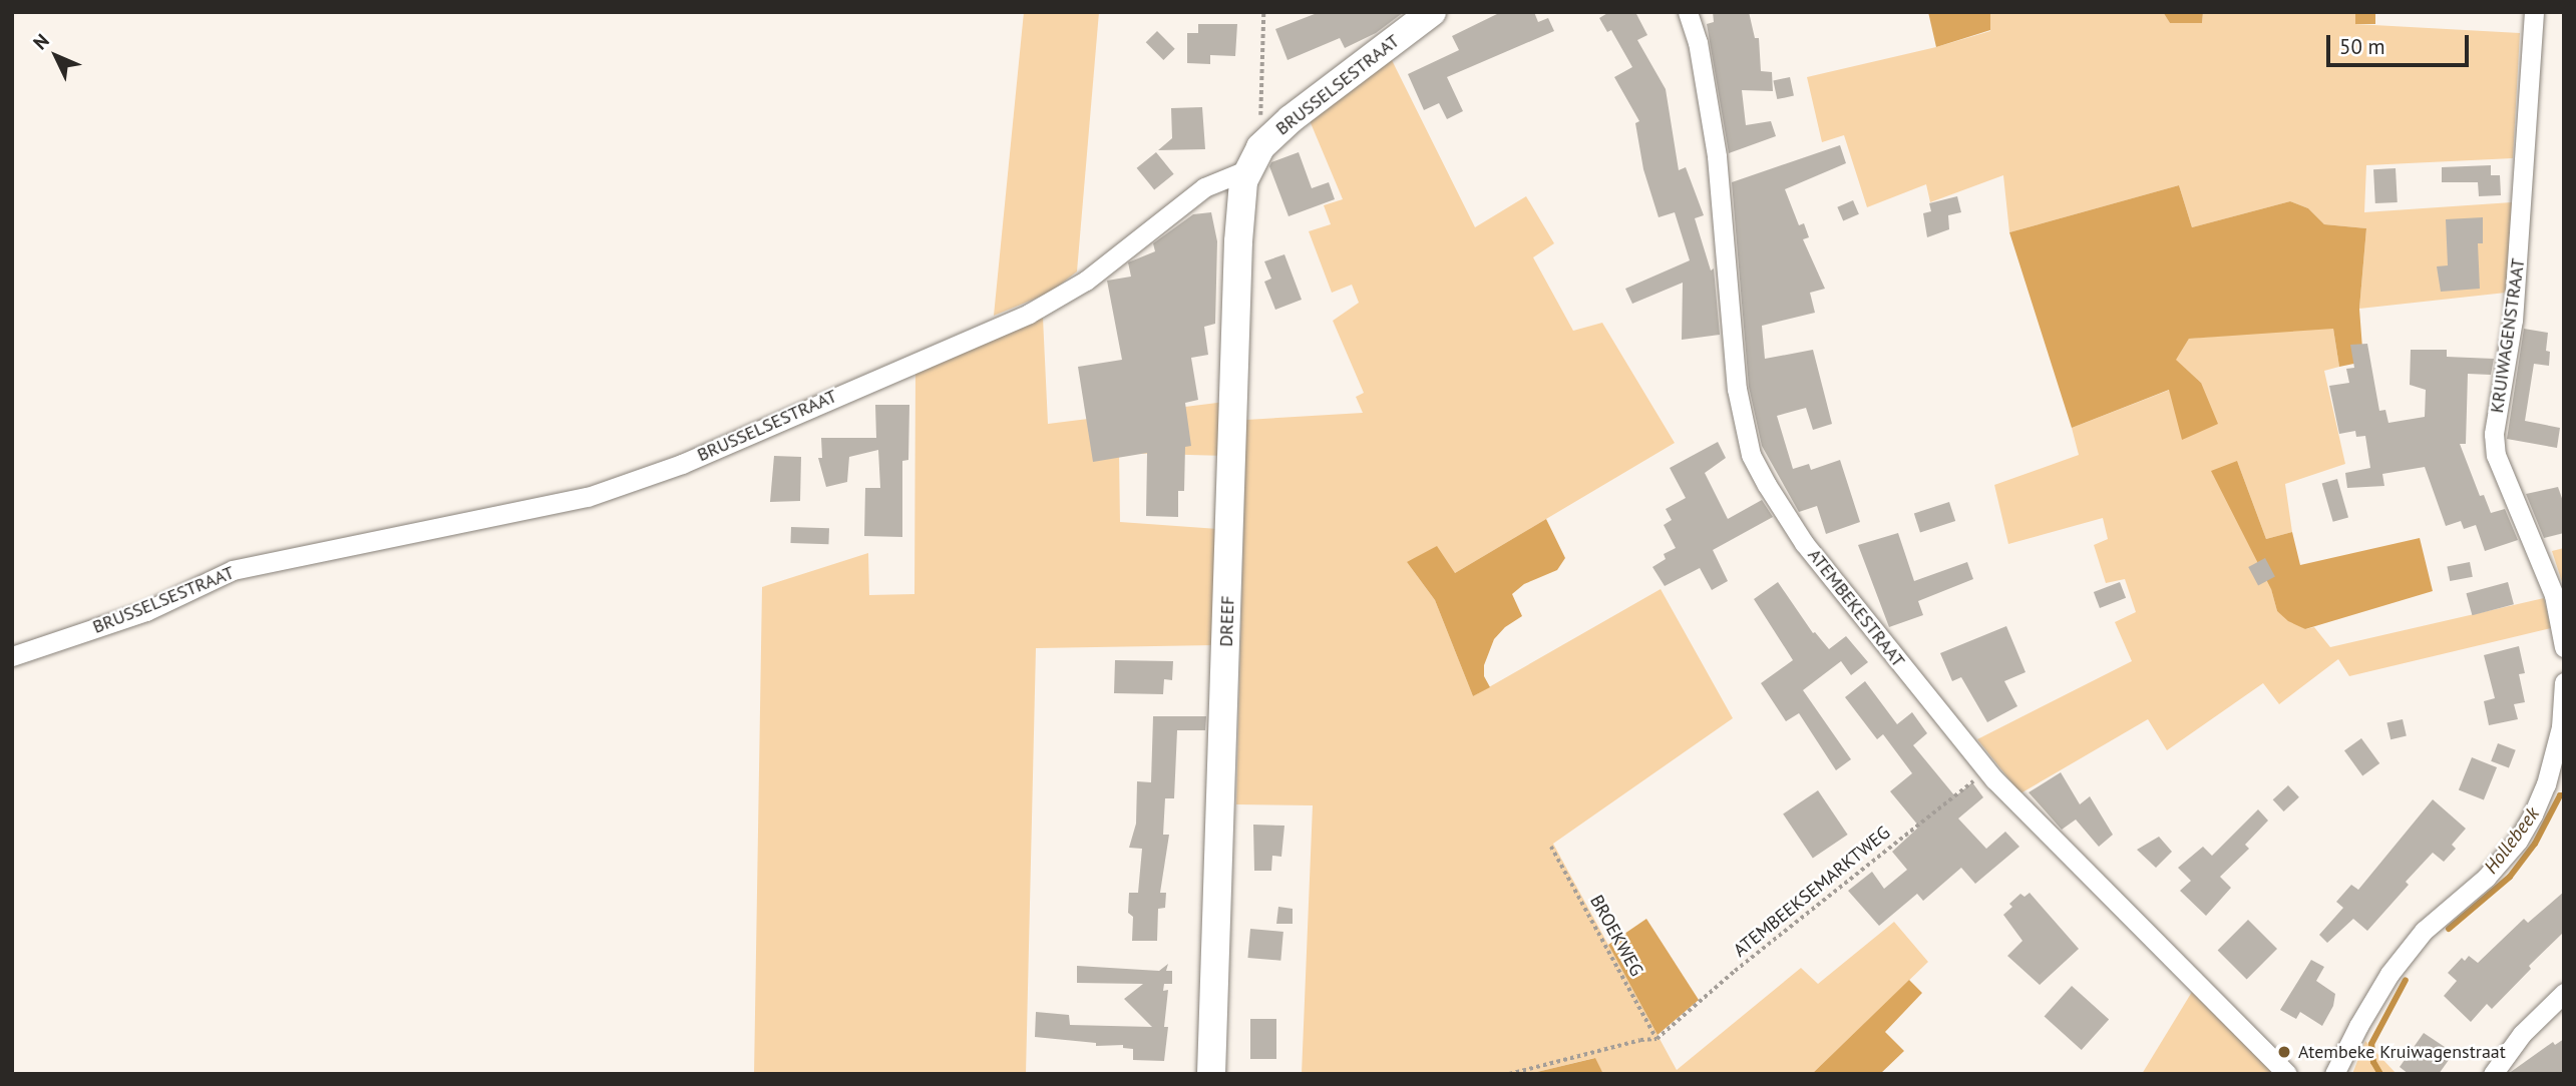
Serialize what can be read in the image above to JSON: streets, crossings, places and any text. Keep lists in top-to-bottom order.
{
  "streets": {
    "street": [
      "BRUSSELSESTRAAT",
      "KRUIWAGENSTRAAT",
      "ATEMBEKESTRAAT",
      "DREEF"
    ],
    "path": ["ATEMBEEKSEMARKTWEG", "BROEKWEG"]
  },
  "crossings": [
    ["BRUSSELSESTRAAT", "DREEF"],
    ["ATEMBEKESTRAAT", "ATEMBEEKSEMARKTWEG"],
    ["ATEMBEEKSEMARKTWEG", "BROEKWEG"]
  ],
  "water": ["Hollebeek"],
  "places": ["Atembeke Kruiwagenstraat"],
  "scale_bar": "50 m",
  "north": "top left"
}
